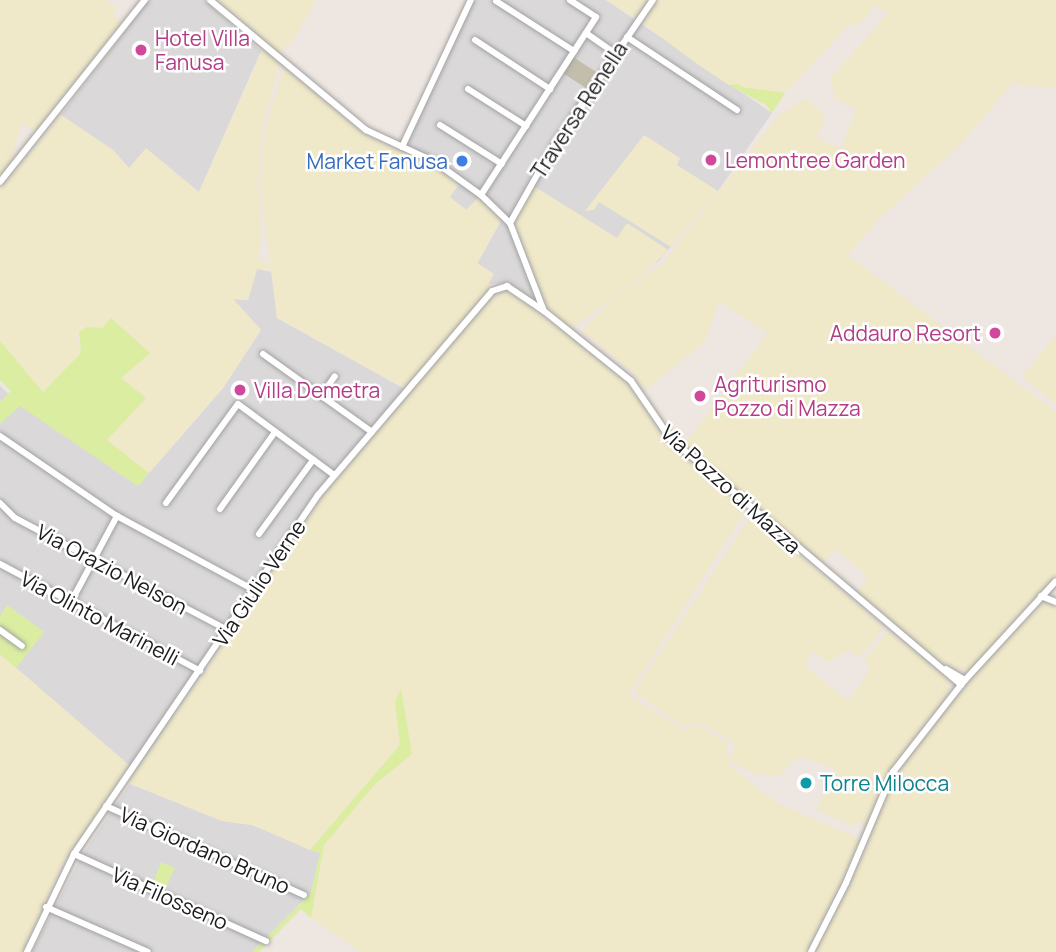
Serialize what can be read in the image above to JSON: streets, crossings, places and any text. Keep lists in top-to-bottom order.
{
  "streets": {
    "street": [
      "Traversa Renella",
      "Via Pozzo di Mazza",
      "Via Orazio Nelson",
      "Via Giulio Verne",
      "Via Olinto Marinelli",
      "Via Giordano Bruno",
      "Via Filosseno"
    ]
  },
  "crossings": [
    ["Traversa Renella", "Via Pozzo di Mazza"],
    ["Via Pozzo di Mazza", "Via Giulio Verne"],
    ["Via Orazio Nelson", "Via Giulio Verne"],
    ["Via Giulio Verne", "Via Olinto Marinelli"],
    ["Via Giulio Verne", "Via Giordano Bruno"],
    ["Via Giulio Verne", "Via Filosseno"]
  ],
  "places": [
    "Hotel Villa Fanusa",
    "Lemontree Garden",
    "Market Fanusa",
    "Addauro Resort",
    "Villa Demetra",
    "Agriturismo Pozzo di Mazza",
    "Torre Milocca"
  ]
}
